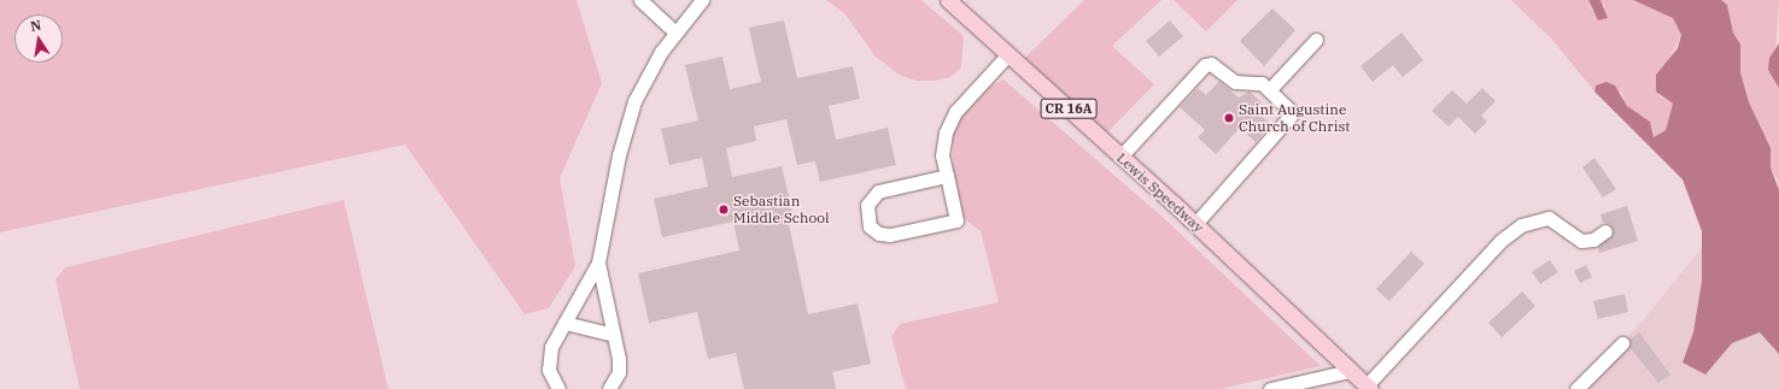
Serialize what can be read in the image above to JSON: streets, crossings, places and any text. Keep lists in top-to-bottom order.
{
  "streets": {
    "main road": ["CR 16A", "Lewis Speedway"]
  },
  "places": ["Saint Augustine Church of Christ", "Sebastian Middle School"],
  "north": "top"
}
